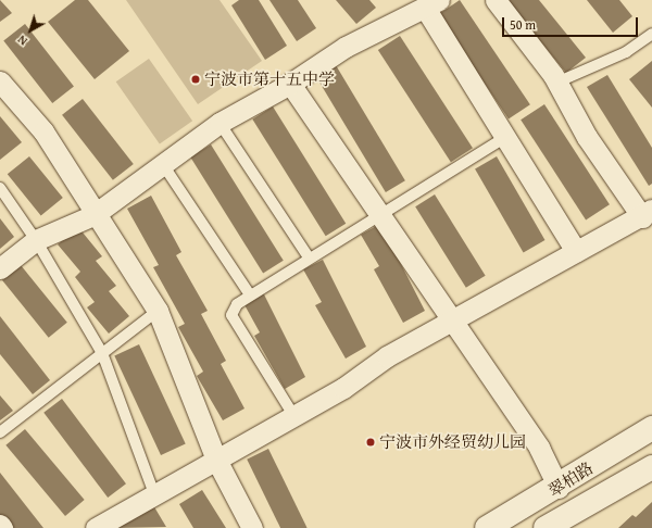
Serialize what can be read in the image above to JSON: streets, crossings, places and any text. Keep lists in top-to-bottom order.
{
  "streets": {
    "main road": ["翠柏路"]
  },
  "places": ["宁波市第十五中学", "宁波市外经贸幼儿园"],
  "scale_bar": "50 m",
  "north": "bottom left"
}
